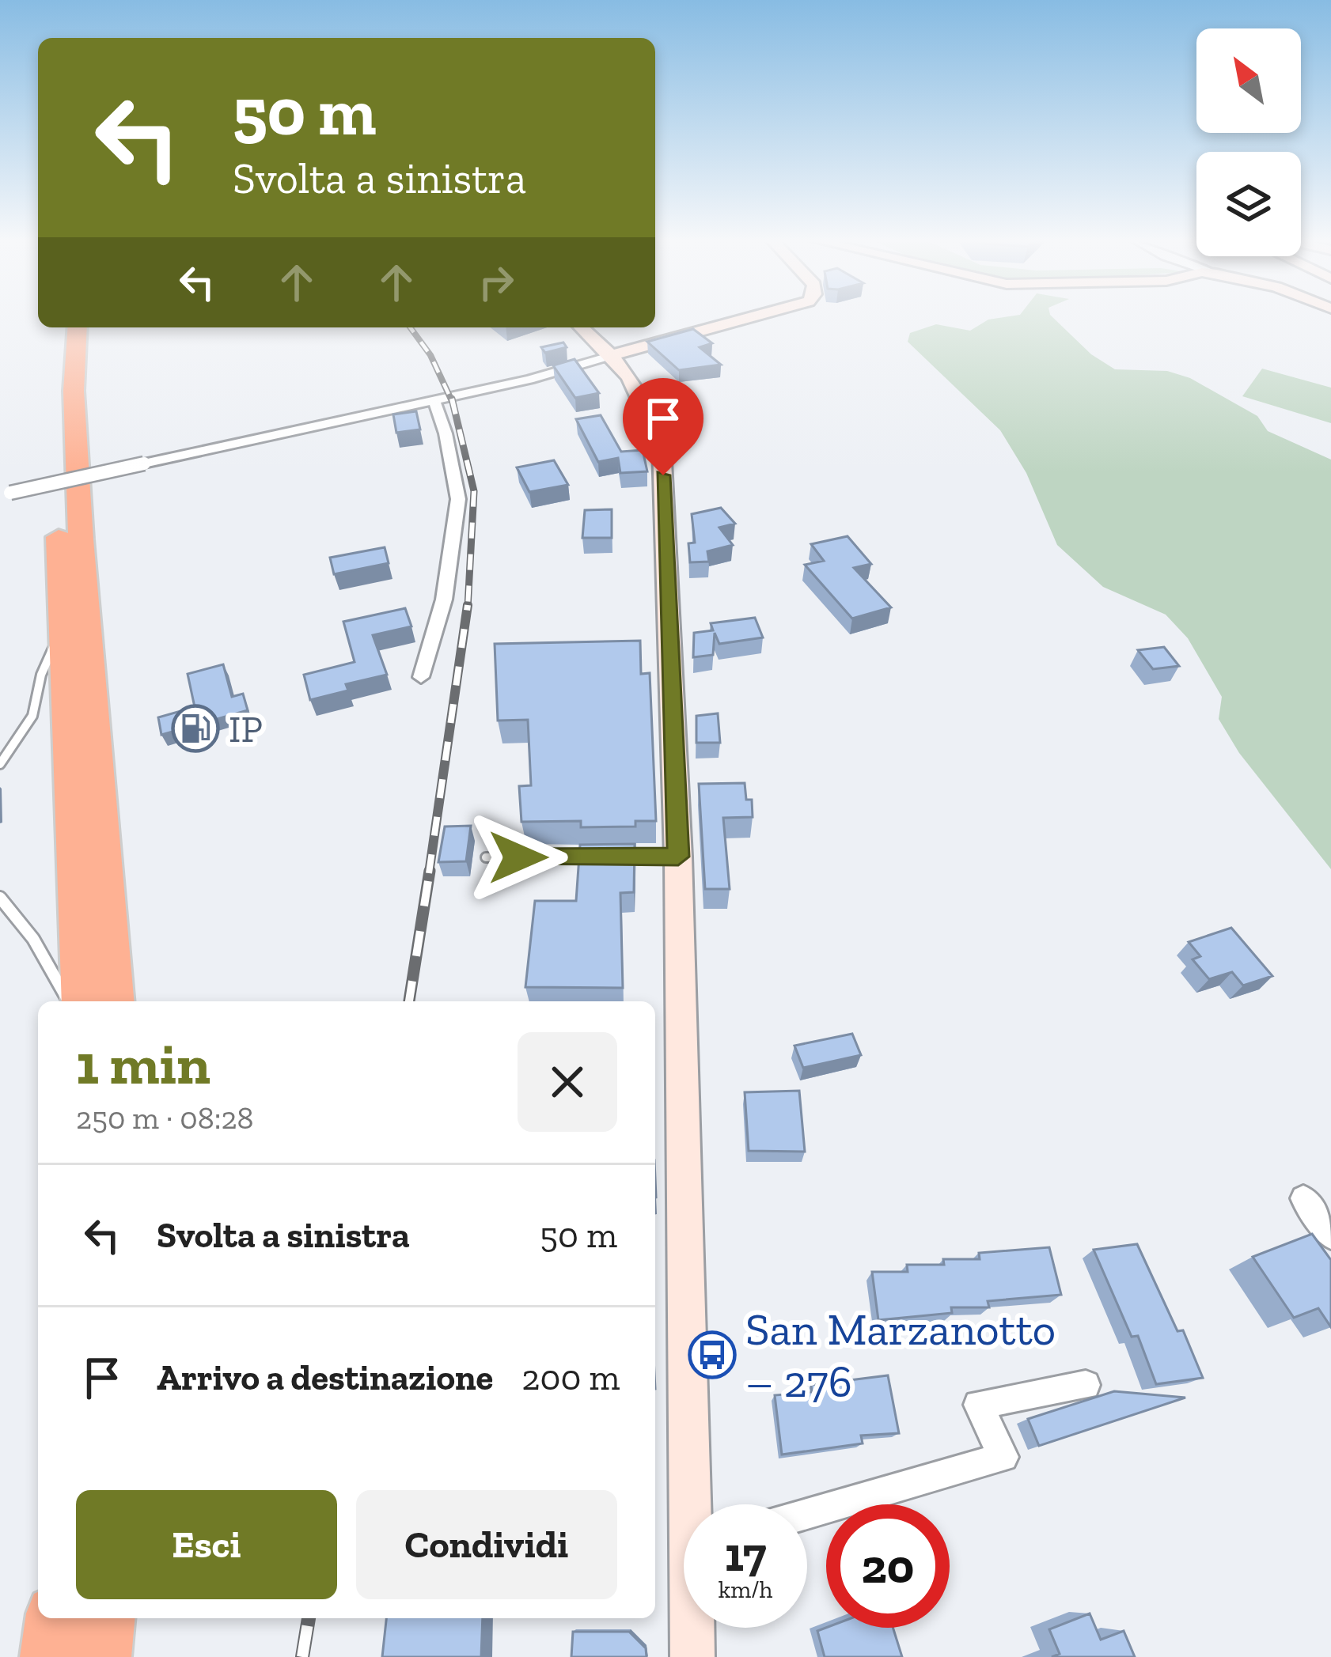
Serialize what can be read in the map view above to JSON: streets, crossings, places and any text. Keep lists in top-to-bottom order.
{
  "places": {
    "fuel station": ["IP"],
    "bus stop": ["San Marzanotto – 276"]
  },
  "north": "top left",
  "page": {
    "turn": ["50 m", "Svolta a sinistra"],
    "heading": ["1 min", "250 m · 08:28"],
    "list": [
      {
        "name": "Svolta a sinistra",
        "value": "50 m"
      },
      {
        "name": "Arrivo a destinazione",
        "value": "200 m"
      }
    ],
    "buttons": ["Esci", "Condividi"],
    "speed": "17 km/h",
    "limit": "20"
  }
}
